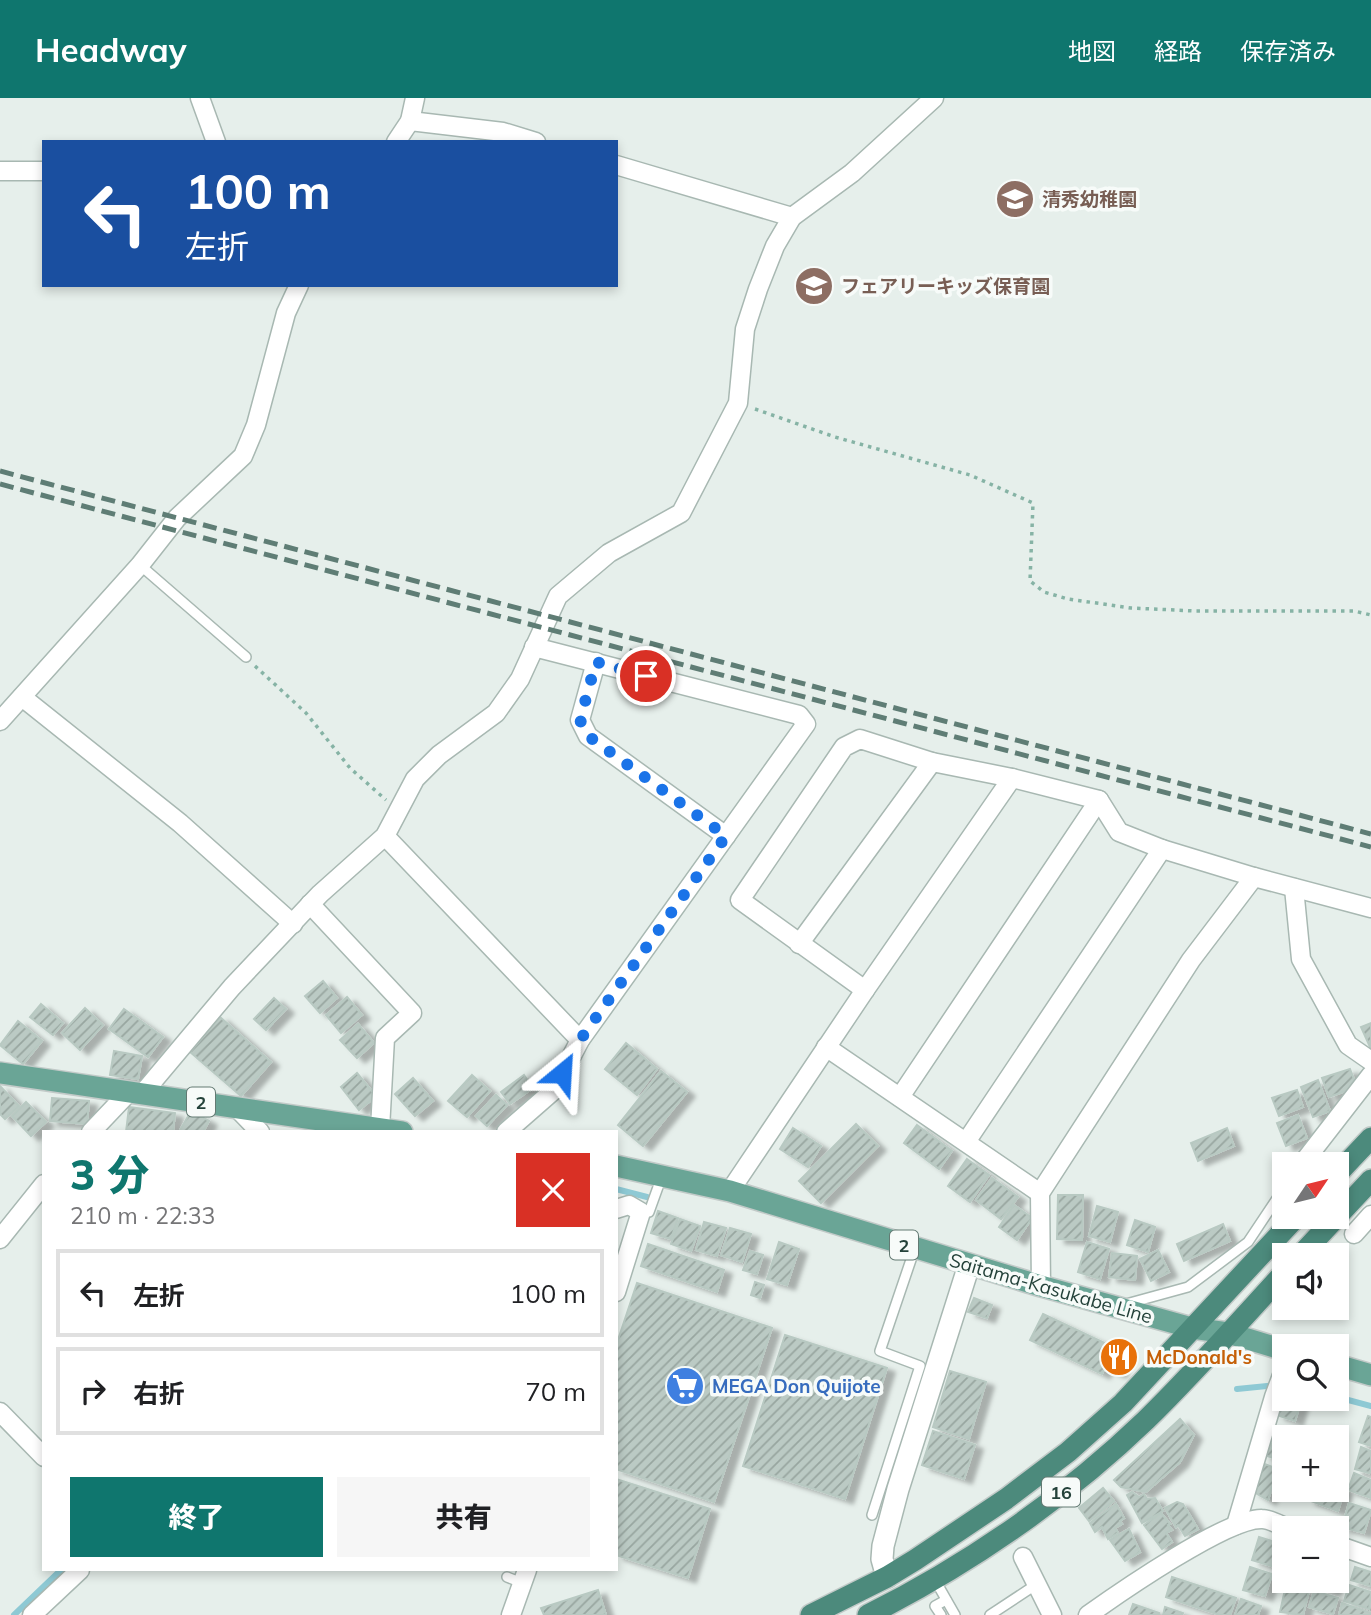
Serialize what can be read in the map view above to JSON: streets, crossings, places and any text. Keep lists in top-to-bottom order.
{
  "streets": {
    "highway": ["16"],
    "main road": ["2", "Saitama-Kasukabe Line"]
  },
  "crossings": [
    ["Saitama-Kasukabe Line", "16"]
  ],
  "places": {
    "school or university": ["清秀幼稚園", "フェアリーキッズ保育園"],
    "restaurant": ["McDonald's"],
    "supermarket": ["MEGA Don Quijote"]
  },
  "north": "top right",
  "page": {
    "header": "Headway",
    "nav": ["地図", "経路", "保存済み"],
    "turn": ["100 m", "左折"],
    "heading": ["3 分", "210 m · 22:33"],
    "map_buttons": ["+", "−"],
    "list": [
      {
        "name": "左折",
        "value": "100 m"
      },
      {
        "name": "右折",
        "value": "70 m"
      }
    ],
    "buttons": ["終了", "共有"]
  }
}
